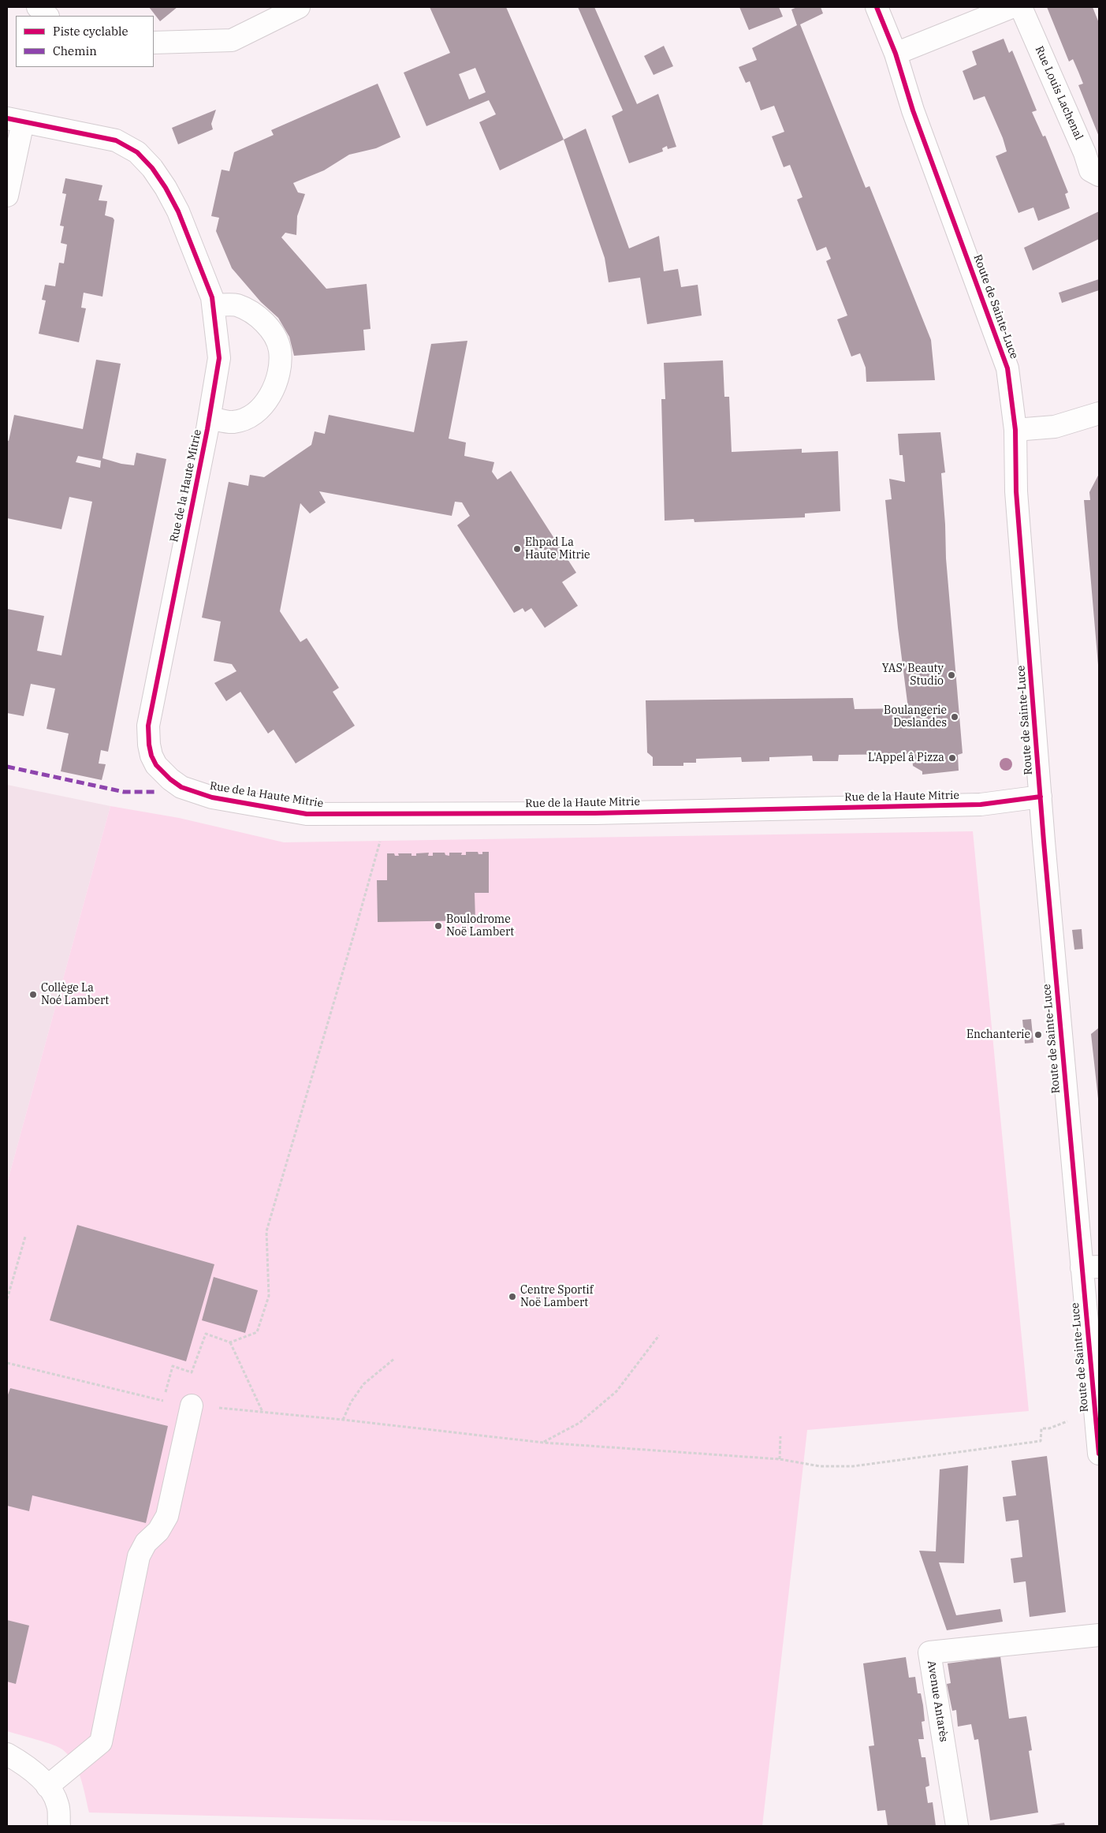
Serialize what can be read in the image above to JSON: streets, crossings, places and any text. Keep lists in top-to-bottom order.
{
  "streets": {
    "street": [
      "Rue Louis Lachenal",
      "Route de Sainte-Luce",
      "Rue de la Haute Mitrie",
      "Avenue Antarès"
    ]
  },
  "crossings": [
    ["Route de Sainte-Luce", "Rue de la Haute Mitrie"]
  ],
  "places": [
    "Ehpad La Haute Mitrie",
    "YAS' Beauty Studio",
    "Boulangerie Deslandes",
    "L'Appel â Pizza",
    "Boulodrome Noë Lambert",
    "Collège La Noé Lambert",
    "Enchanterie",
    "Centre Sportif Noë Lambert"
  ],
  "legend": ["Piste cyclable", "Chemin"]
}
